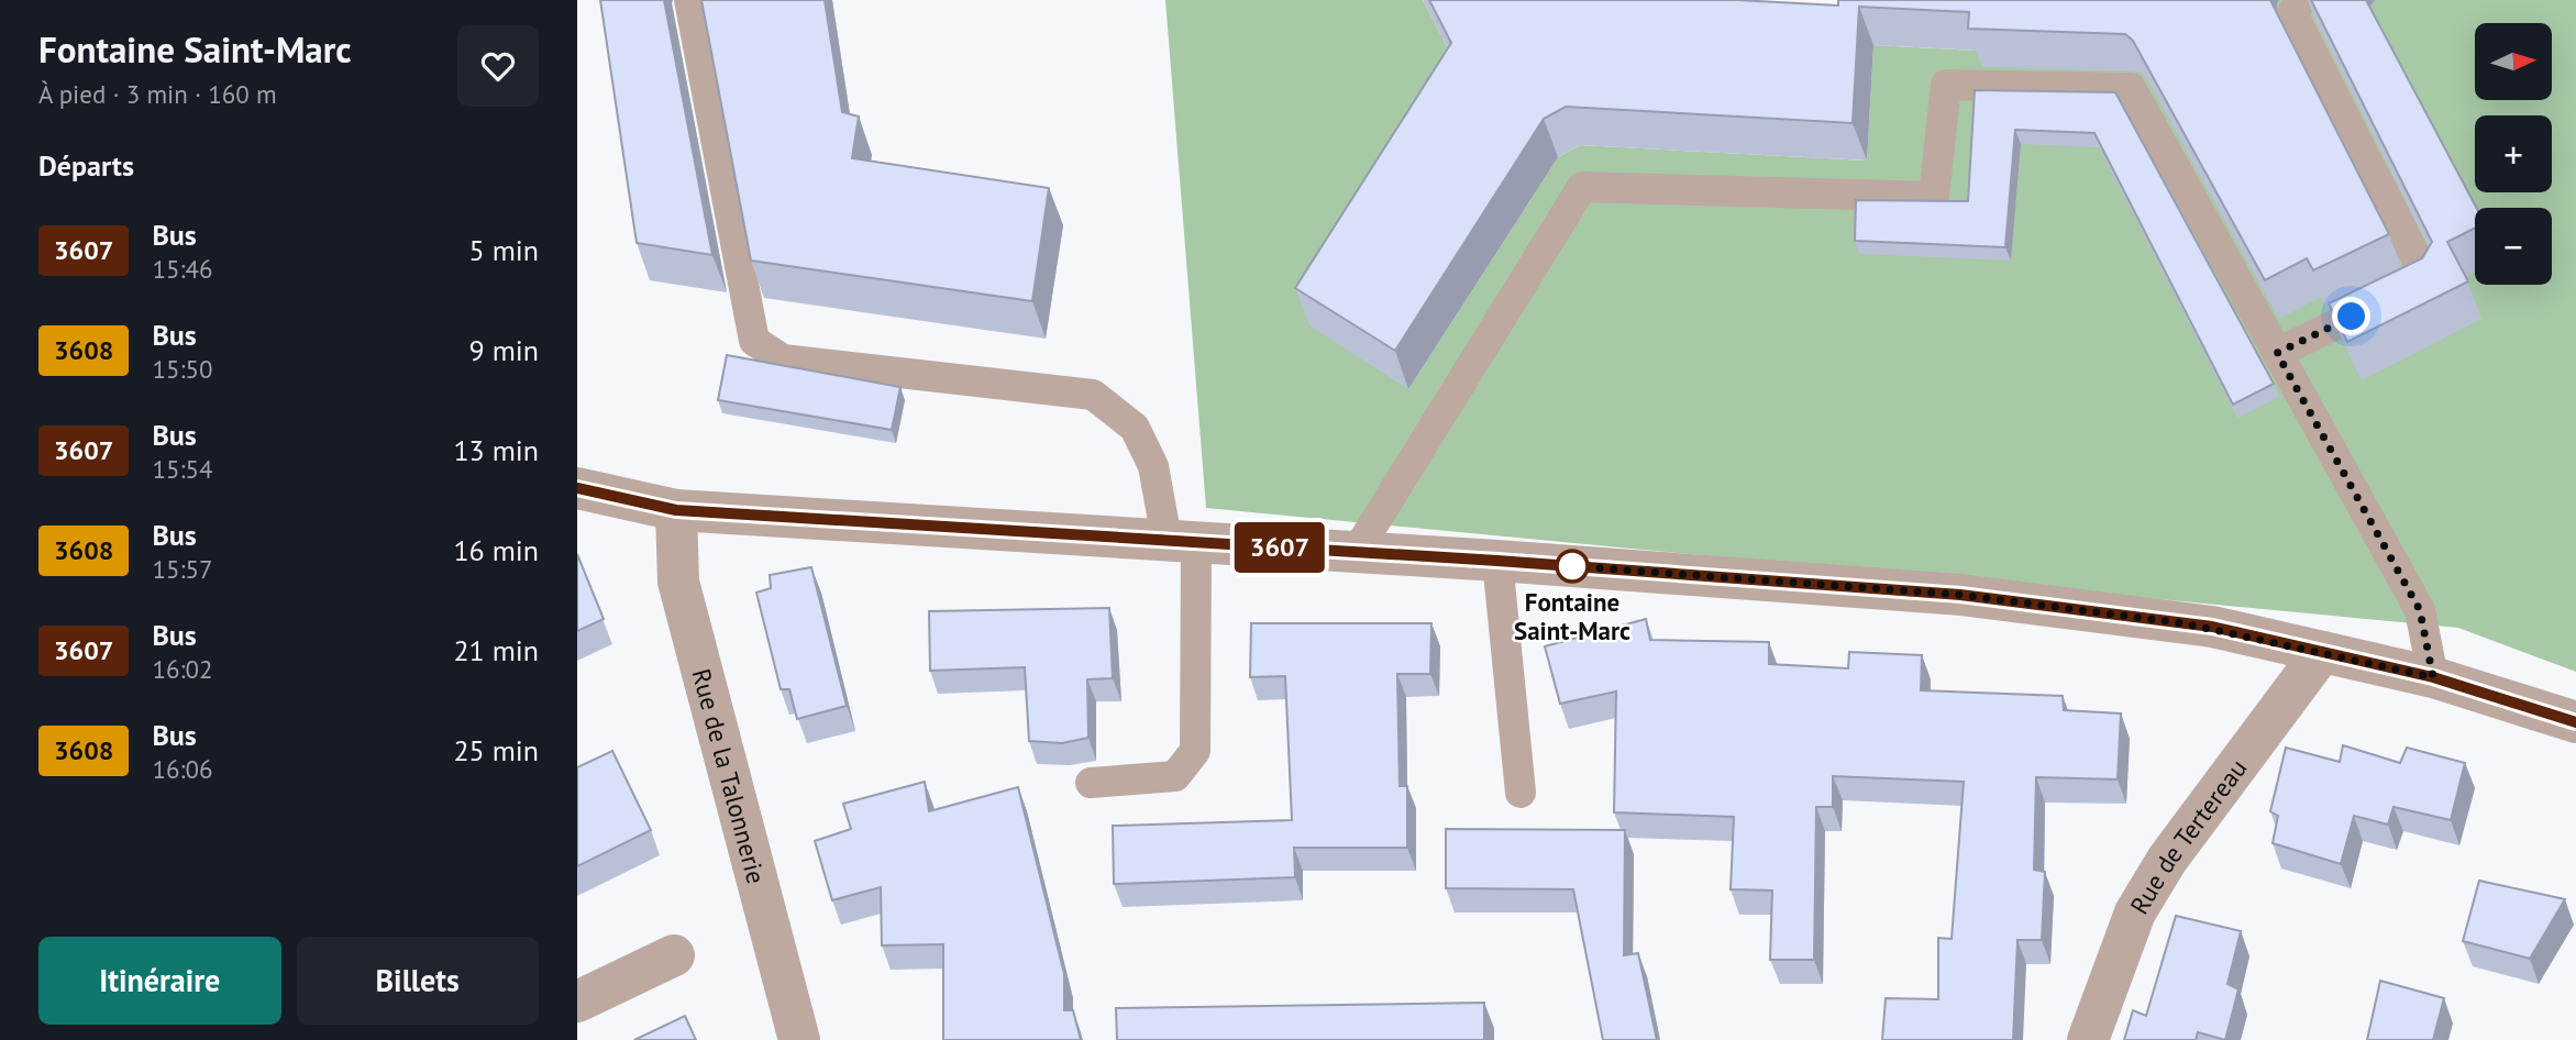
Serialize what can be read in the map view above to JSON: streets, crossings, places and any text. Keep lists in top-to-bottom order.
{
  "streets": {
    "street": ["Rue de la Talonnerie", "Rue de Tertereau"]
  },
  "places": ["Fontaine Saint-Marc"],
  "lines": ["bus line 3607"],
  "north": "right",
  "page": {
    "heading": [
      ["Fontaine Saint-Marc", "À pied · 3 min · 160 m"],
      "Départs"
    ],
    "on_map": "3607",
    "map_buttons": ["+", "−"],
    "list": [
      {
        "mark": "3607",
        "name": "Bus",
        "note": "15:46",
        "value": "5 min"
      },
      {
        "mark": "3608",
        "name": "Bus",
        "note": "15:50",
        "value": "9 min"
      },
      {
        "mark": "3607",
        "name": "Bus",
        "note": "15:54",
        "value": "13 min"
      },
      {
        "mark": "3608",
        "name": "Bus",
        "note": "15:57",
        "value": "16 min"
      },
      {
        "mark": "3607",
        "name": "Bus",
        "note": "16:02",
        "value": "21 min"
      },
      {
        "mark": "3608",
        "name": "Bus",
        "note": "16:06",
        "value": "25 min"
      }
    ],
    "buttons": ["Itinéraire", "Billets"]
  }
}
